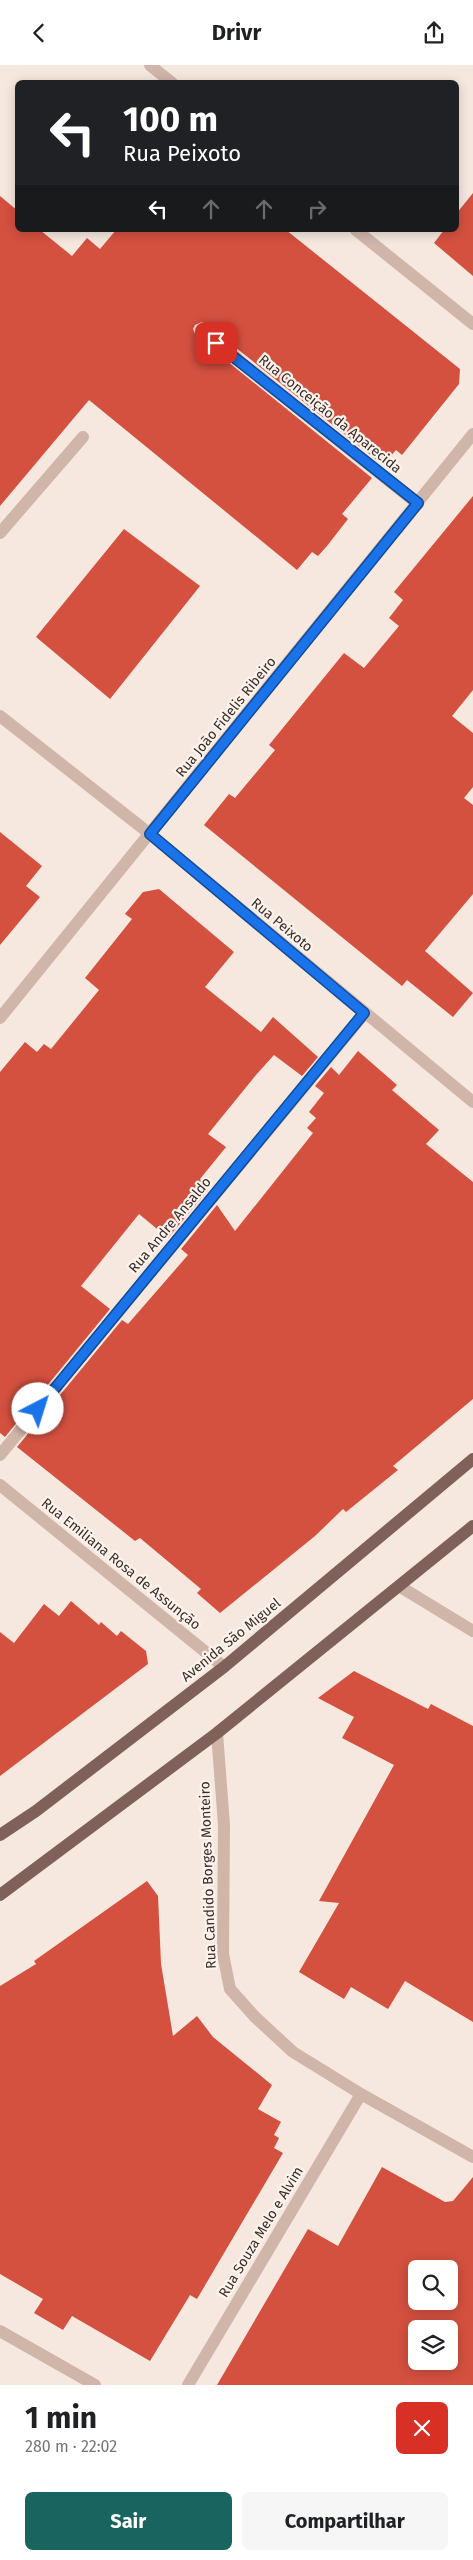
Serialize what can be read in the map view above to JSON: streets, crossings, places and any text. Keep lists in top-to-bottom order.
{
  "streets": {
    "main road": ["Avenida São Miguel"],
    "street": [
      "Rua Conceição da Aparecida",
      "Rua João Fidelis Ribeiro",
      "Rua Peixoto",
      "Rua Andre Ansaldo",
      "Rua Emiliana Rosa de Assunção",
      "Rua Candido Borges Monteiro",
      "Rua Souza Melo e Alvim"
    ]
  },
  "crossings": [
    ["Rua Conceição da Aparecida", "Rua João Fidelis Ribeiro"],
    ["Rua João Fidelis Ribeiro", "Rua Peixoto"],
    ["Rua Peixoto", "Rua Andre Ansaldo"],
    ["Rua Emiliana Rosa de Assunção", "Avenida São Miguel"],
    ["Rua Candido Borges Monteiro", "Rua Souza Melo e Alvim"]
  ],
  "page": {
    "header": "Drivr",
    "turn": ["100 m", "Rua Peixoto"],
    "heading": ["1 min", "280 m · 22:02"],
    "buttons": ["Sair", "Compartilhar"]
  }
}
